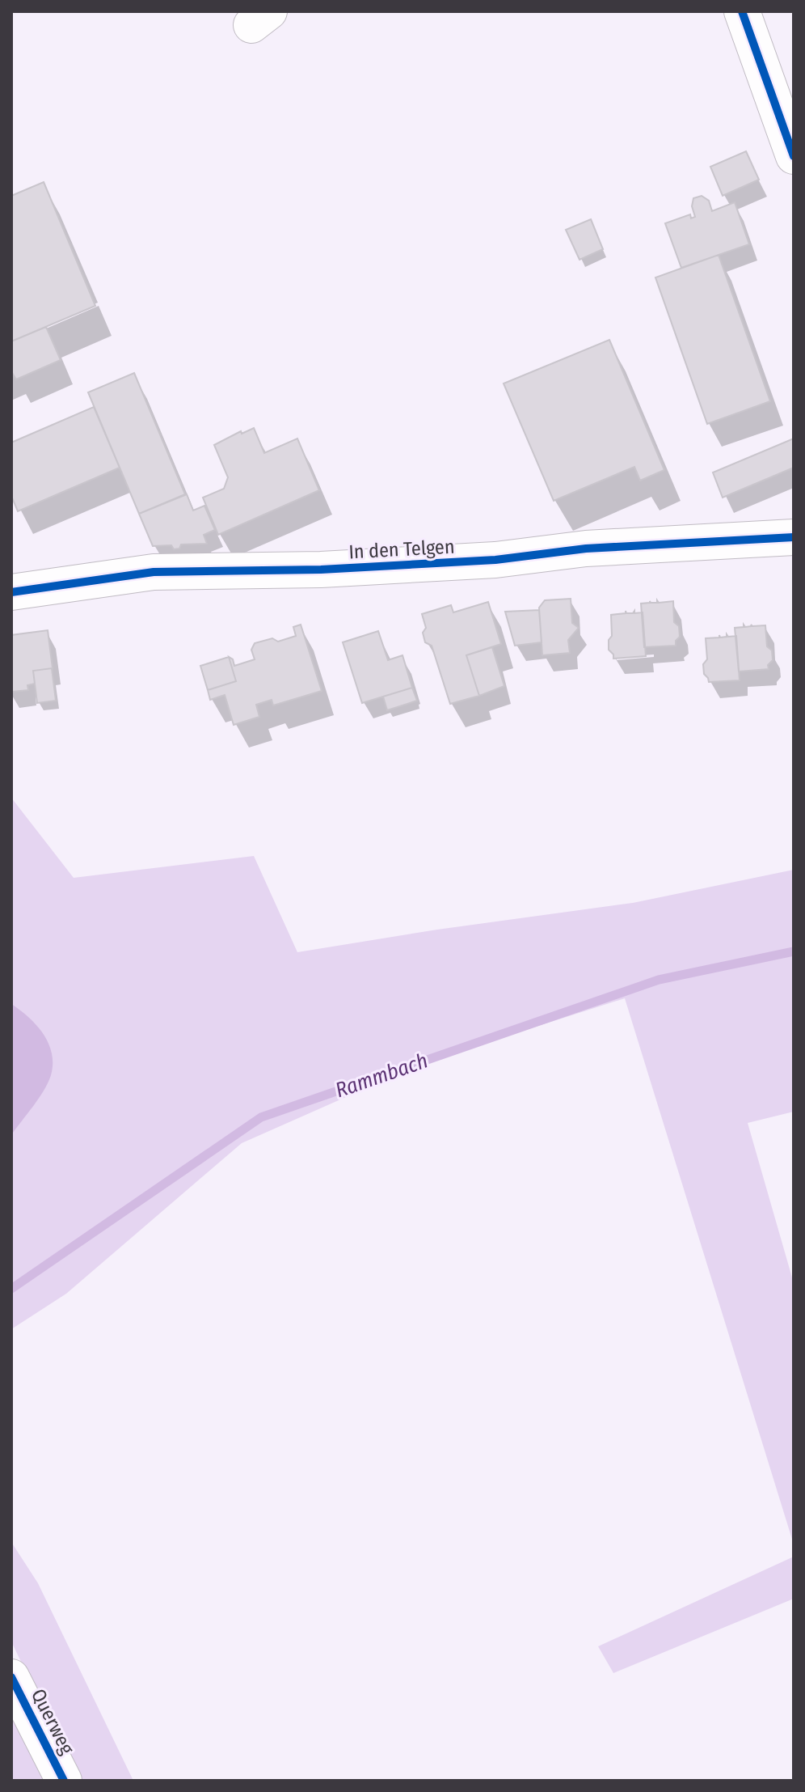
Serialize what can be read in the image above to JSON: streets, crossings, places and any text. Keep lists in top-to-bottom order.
{
  "streets": {
    "street": ["In den Telgen", "Querweg"]
  },
  "water": ["Rammbach"]
}
